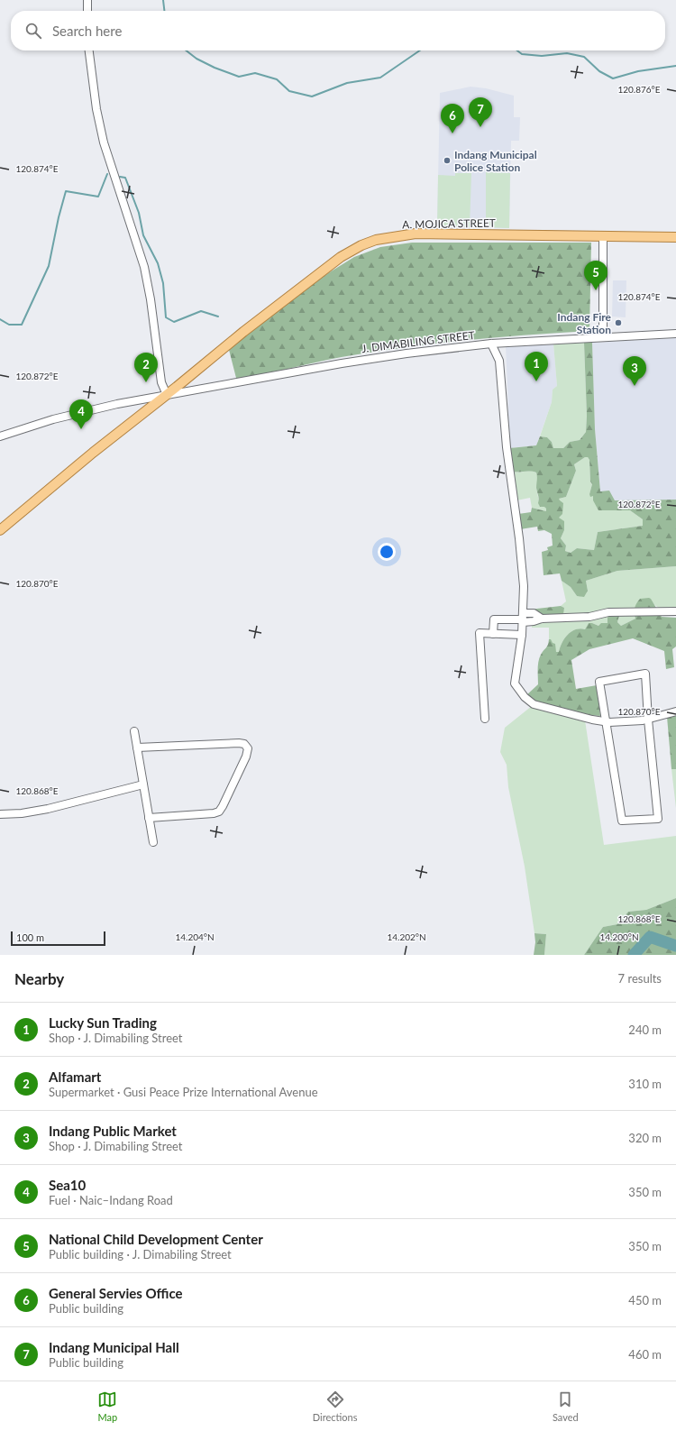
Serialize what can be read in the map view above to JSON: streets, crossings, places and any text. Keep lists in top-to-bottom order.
{
  "streets": {
    "main road": ["A. MOJICA STREET"],
    "street": ["J. DIMABILING STREET"]
  },
  "crossings": [
    ["A. MOJICA STREET", "J. DIMABILING STREET"]
  ],
  "places": ["Indang Municipal Police Station", "Indang Fire Station"],
  "scale_bar": "100 m",
  "page": {
    "search": "Search here",
    "pins": [
      "7",
      "6",
      "5",
      "1",
      "2",
      "3",
      "4"
    ],
    "scale": "100 m",
    "heading": ["Nearby", "7 results"],
    "list": [
      {
        "mark": "1",
        "name": "Lucky Sun Trading",
        "note": "Shop · J. Dimabiling Street",
        "value": "240 m"
      },
      {
        "mark": "2",
        "name": "Alfamart",
        "note": "Supermarket · Gusi Peace Prize International Avenue",
        "value": "310 m"
      },
      {
        "mark": "3",
        "name": "Indang Public Market",
        "note": "Shop · J. Dimabiling Street",
        "value": "320 m"
      },
      {
        "mark": "4",
        "name": "Sea10",
        "note": "Fuel · Naic–Indang Road",
        "value": "350 m"
      },
      {
        "mark": "5",
        "name": "National Child Development Center",
        "note": "Public building · J. Dimabiling Street",
        "value": "350 m"
      },
      {
        "mark": "6",
        "name": "General Servies Office",
        "note": "Public building",
        "value": "450 m"
      },
      {
        "mark": "7",
        "name": "Indang Municipal Hall",
        "note": "Public building",
        "value": "460 m"
      }
    ],
    "nav": ["Map", "Directions", "Saved"]
  },
  "coordinates": [
    "120.876°E",
    "120.874°E",
    "120.872°E",
    "120.870°E",
    "120.868°E",
    "14.204°N",
    "14.202°N",
    "14.200°N"
  ]
}
